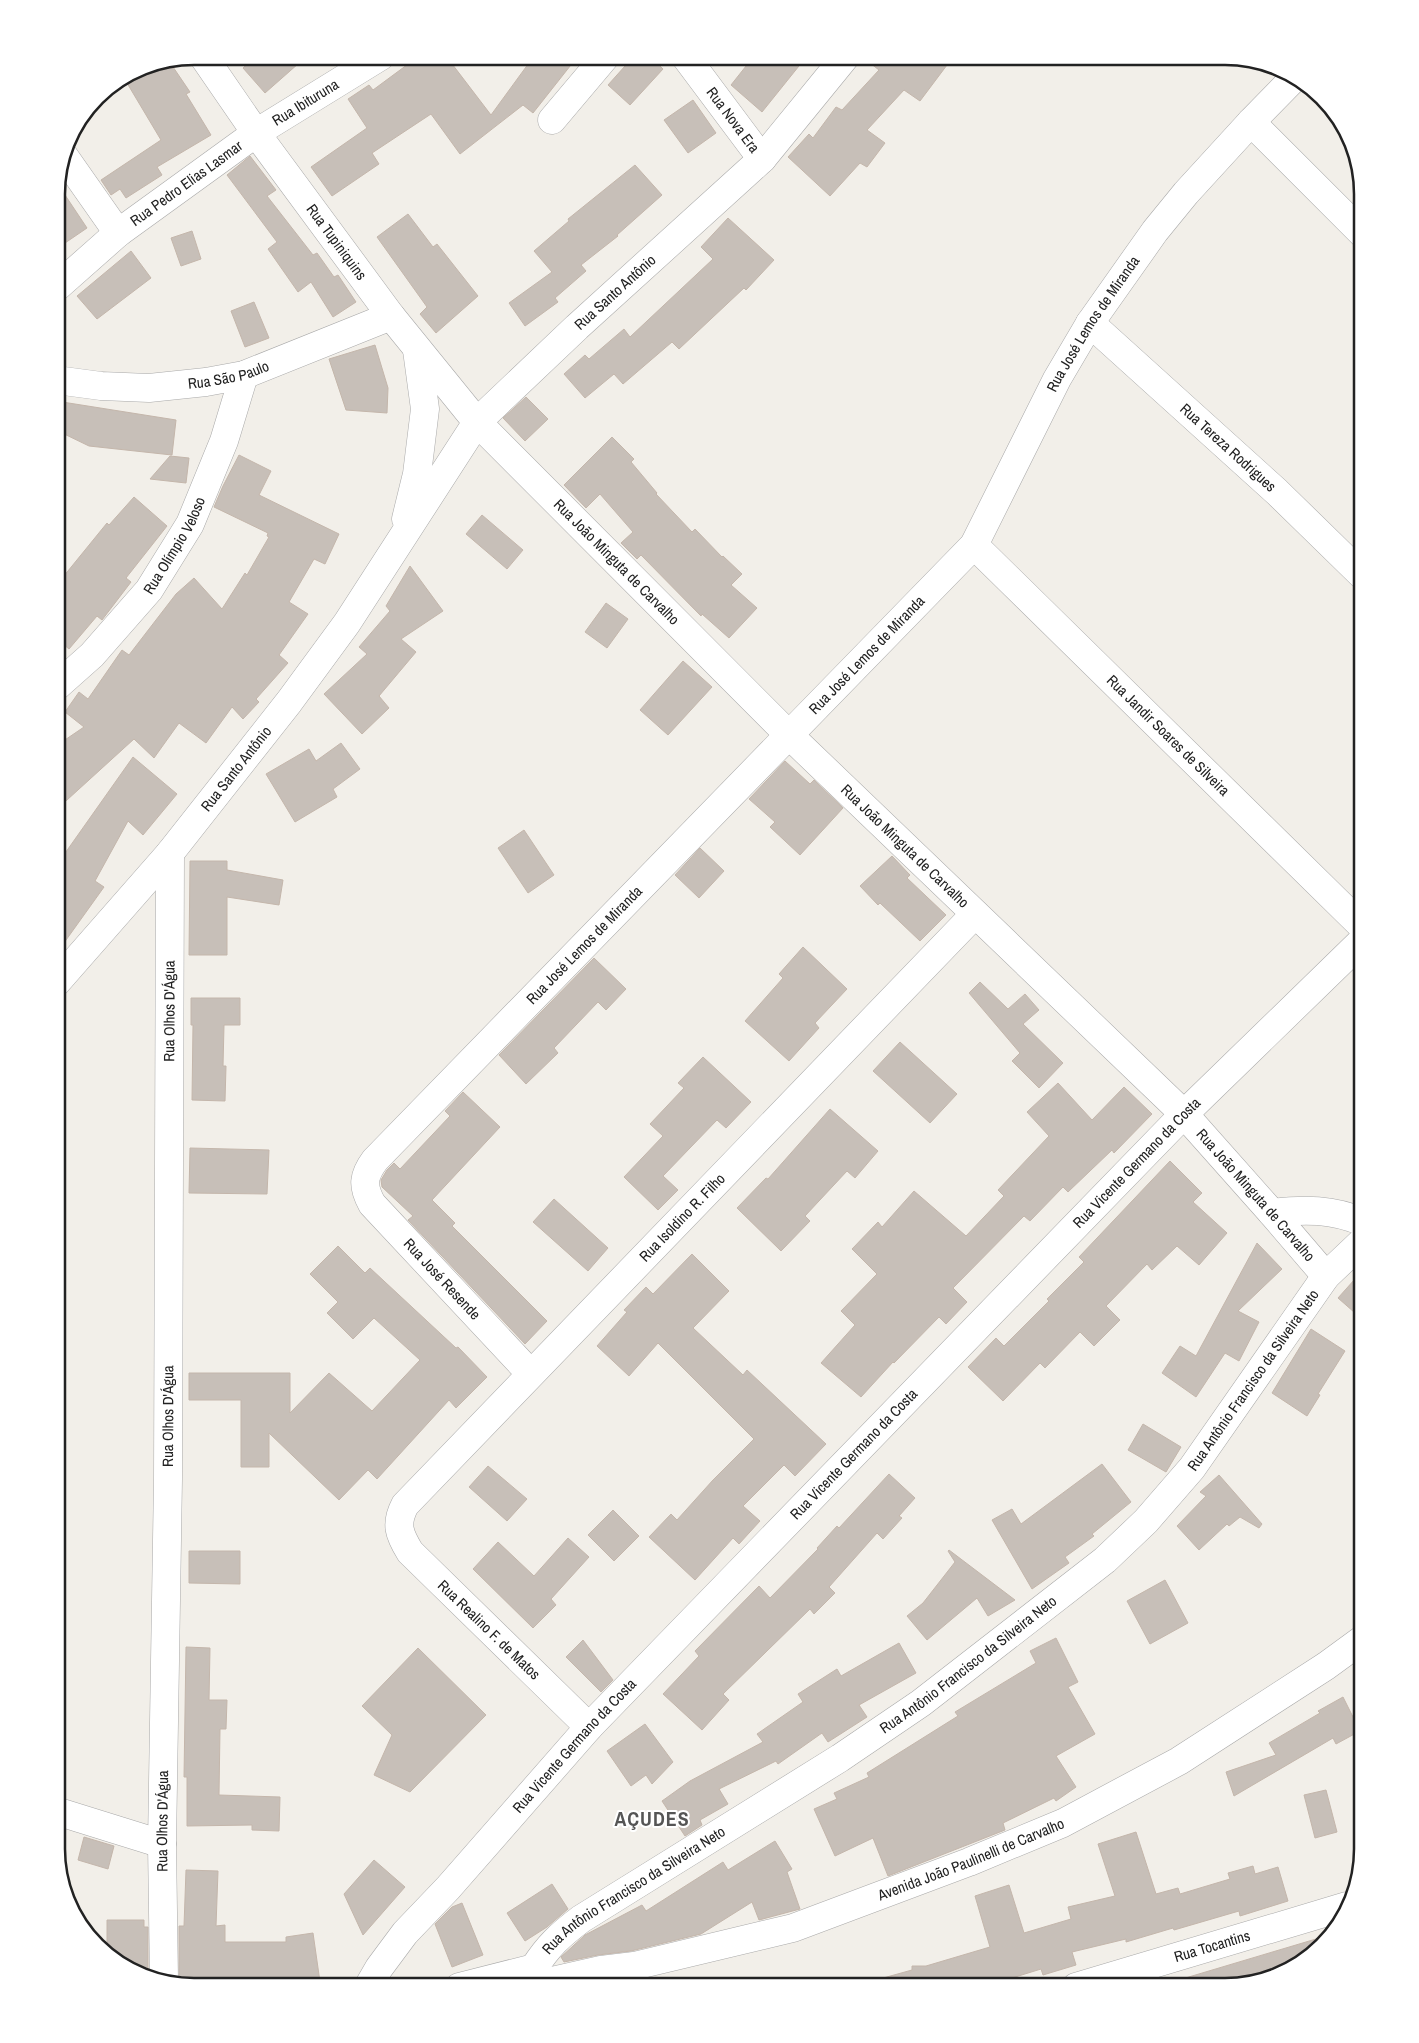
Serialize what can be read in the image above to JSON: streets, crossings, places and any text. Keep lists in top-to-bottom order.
{
  "streets": {
    "street": [
      "Rua Ibituruna",
      "Rua Nova Era",
      "Rua Pedro Elias Lasmar",
      "Rua Tupiniquins",
      "Rua Santo Antônio",
      "Rua José Lemos de Miranda",
      "Rua São Paulo",
      "Rua Tereza Rodrigues",
      "Rua Olímpio Veloso",
      "Rua João Minguta de Carvalho",
      "Rua Jandir Soares de Silveira",
      "Rua Olhos D'Água",
      "Rua Vicente Germano da Costa",
      "Rua Isoldino R. Filho",
      "Rua José Resende",
      "Rua Antônio Francisco da Silveira Neto",
      "Rua Realino F. de Matos",
      "Avenida João Paulinelli de Carvalho",
      "Rua Tocantins"
    ]
  },
  "crossings": [
    ["Rua Ibituruna", "Rua Pedro Elias Lasmar"],
    ["Rua Ibituruna", "Rua Tupiniquins"],
    ["Rua Nova Era", "Rua Santo Antônio"],
    ["Rua Pedro Elias Lasmar", "Rua Tupiniquins"],
    ["Rua Tupiniquins", "Rua Santo Antônio"],
    ["Rua Tupiniquins", "Rua São Paulo"],
    ["Rua Tupiniquins", "Rua João Minguta de Carvalho"],
    ["Rua Santo Antônio", "Rua João Minguta de Carvalho"],
    ["Rua Santo Antônio", "Rua Olhos D'Água"],
    ["Rua José Lemos de Miranda", "Rua Tereza Rodrigues"],
    ["Rua José Lemos de Miranda", "Rua João Minguta de Carvalho"],
    ["Rua José Lemos de Miranda", "Rua Jandir Soares de Silveira"],
    ["Rua José Lemos de Miranda", "Rua José Resende"],
    ["Rua São Paulo", "Rua Olímpio Veloso"],
    ["Rua João Minguta de Carvalho", "Rua Vicente Germano da Costa"],
    ["Rua João Minguta de Carvalho", "Rua Isoldino R. Filho"],
    ["Rua João Minguta de Carvalho", "Rua Antônio Francisco da Silveira Neto"],
    ["Rua Vicente Germano da Costa", "Rua Realino F. de Matos"],
    ["Rua Isoldino R. Filho", "Rua José Resende"],
    ["Rua Isoldino R. Filho", "Rua Realino F. de Matos"]
  ],
  "districts": ["AÇUDES"]
}
